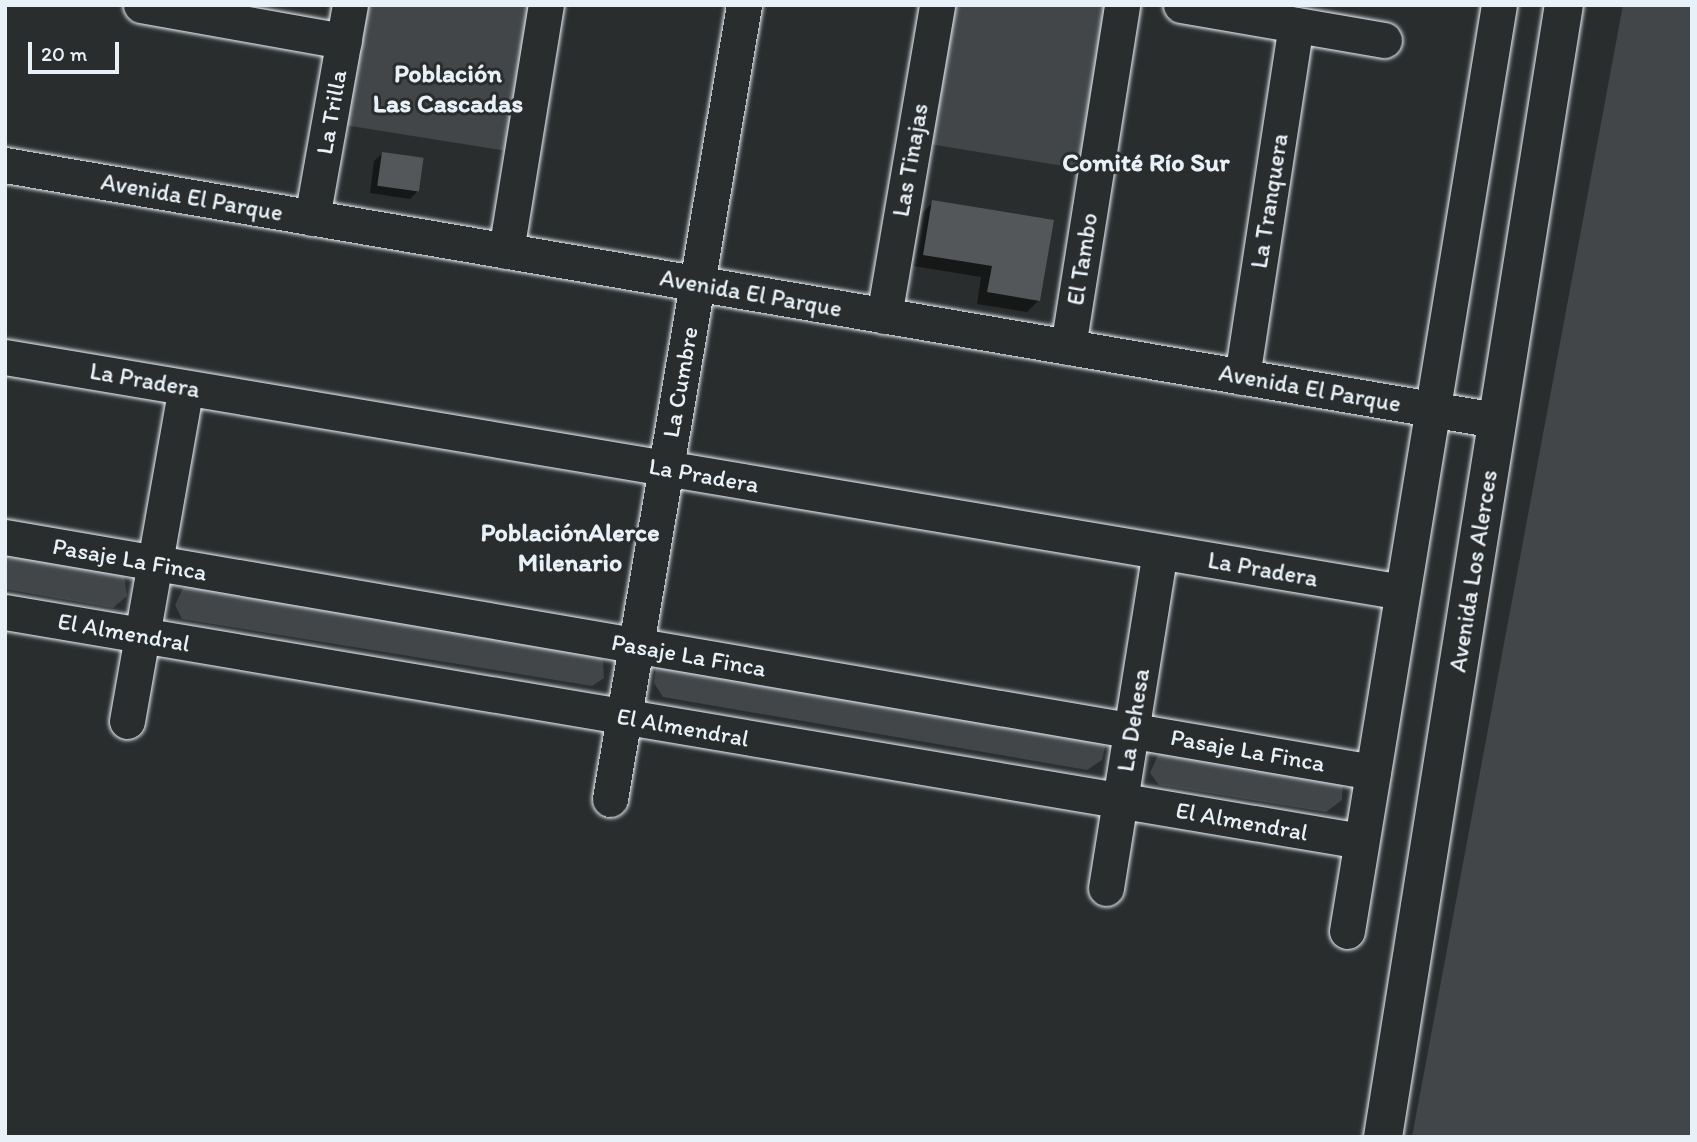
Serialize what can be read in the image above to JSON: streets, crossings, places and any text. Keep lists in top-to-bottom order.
{
  "streets": {
    "main road": ["Avenida Los Alerces"],
    "street": [
      "La Trilla",
      "Las Tinajas",
      "Avenida El Parque",
      "La Tranquera",
      "El Tambo",
      "La Pradera",
      "La Cumbre",
      "Pasaje La Finca",
      "El Almendral",
      "La Dehesa"
    ]
  },
  "crossings": [
    ["La Trilla", "Avenida El Parque"],
    ["Las Tinajas", "Avenida El Parque"],
    ["Avenida El Parque", "La Tranquera"],
    ["Avenida El Parque", "El Tambo"],
    ["Avenida El Parque", "La Cumbre"],
    ["Avenida El Parque", "Avenida Los Alerces"],
    ["La Pradera", "La Cumbre"],
    ["La Pradera", "La Dehesa"],
    ["La Cumbre", "Pasaje La Finca"],
    ["La Cumbre", "El Almendral"],
    ["Pasaje La Finca", "La Dehesa"],
    ["El Almendral", "La Dehesa"]
  ],
  "districts": ["Población Las Cascadas", "Comité Río Sur", "PoblaciónAlerce Milenario"],
  "scale_bar": "20 m"
}
